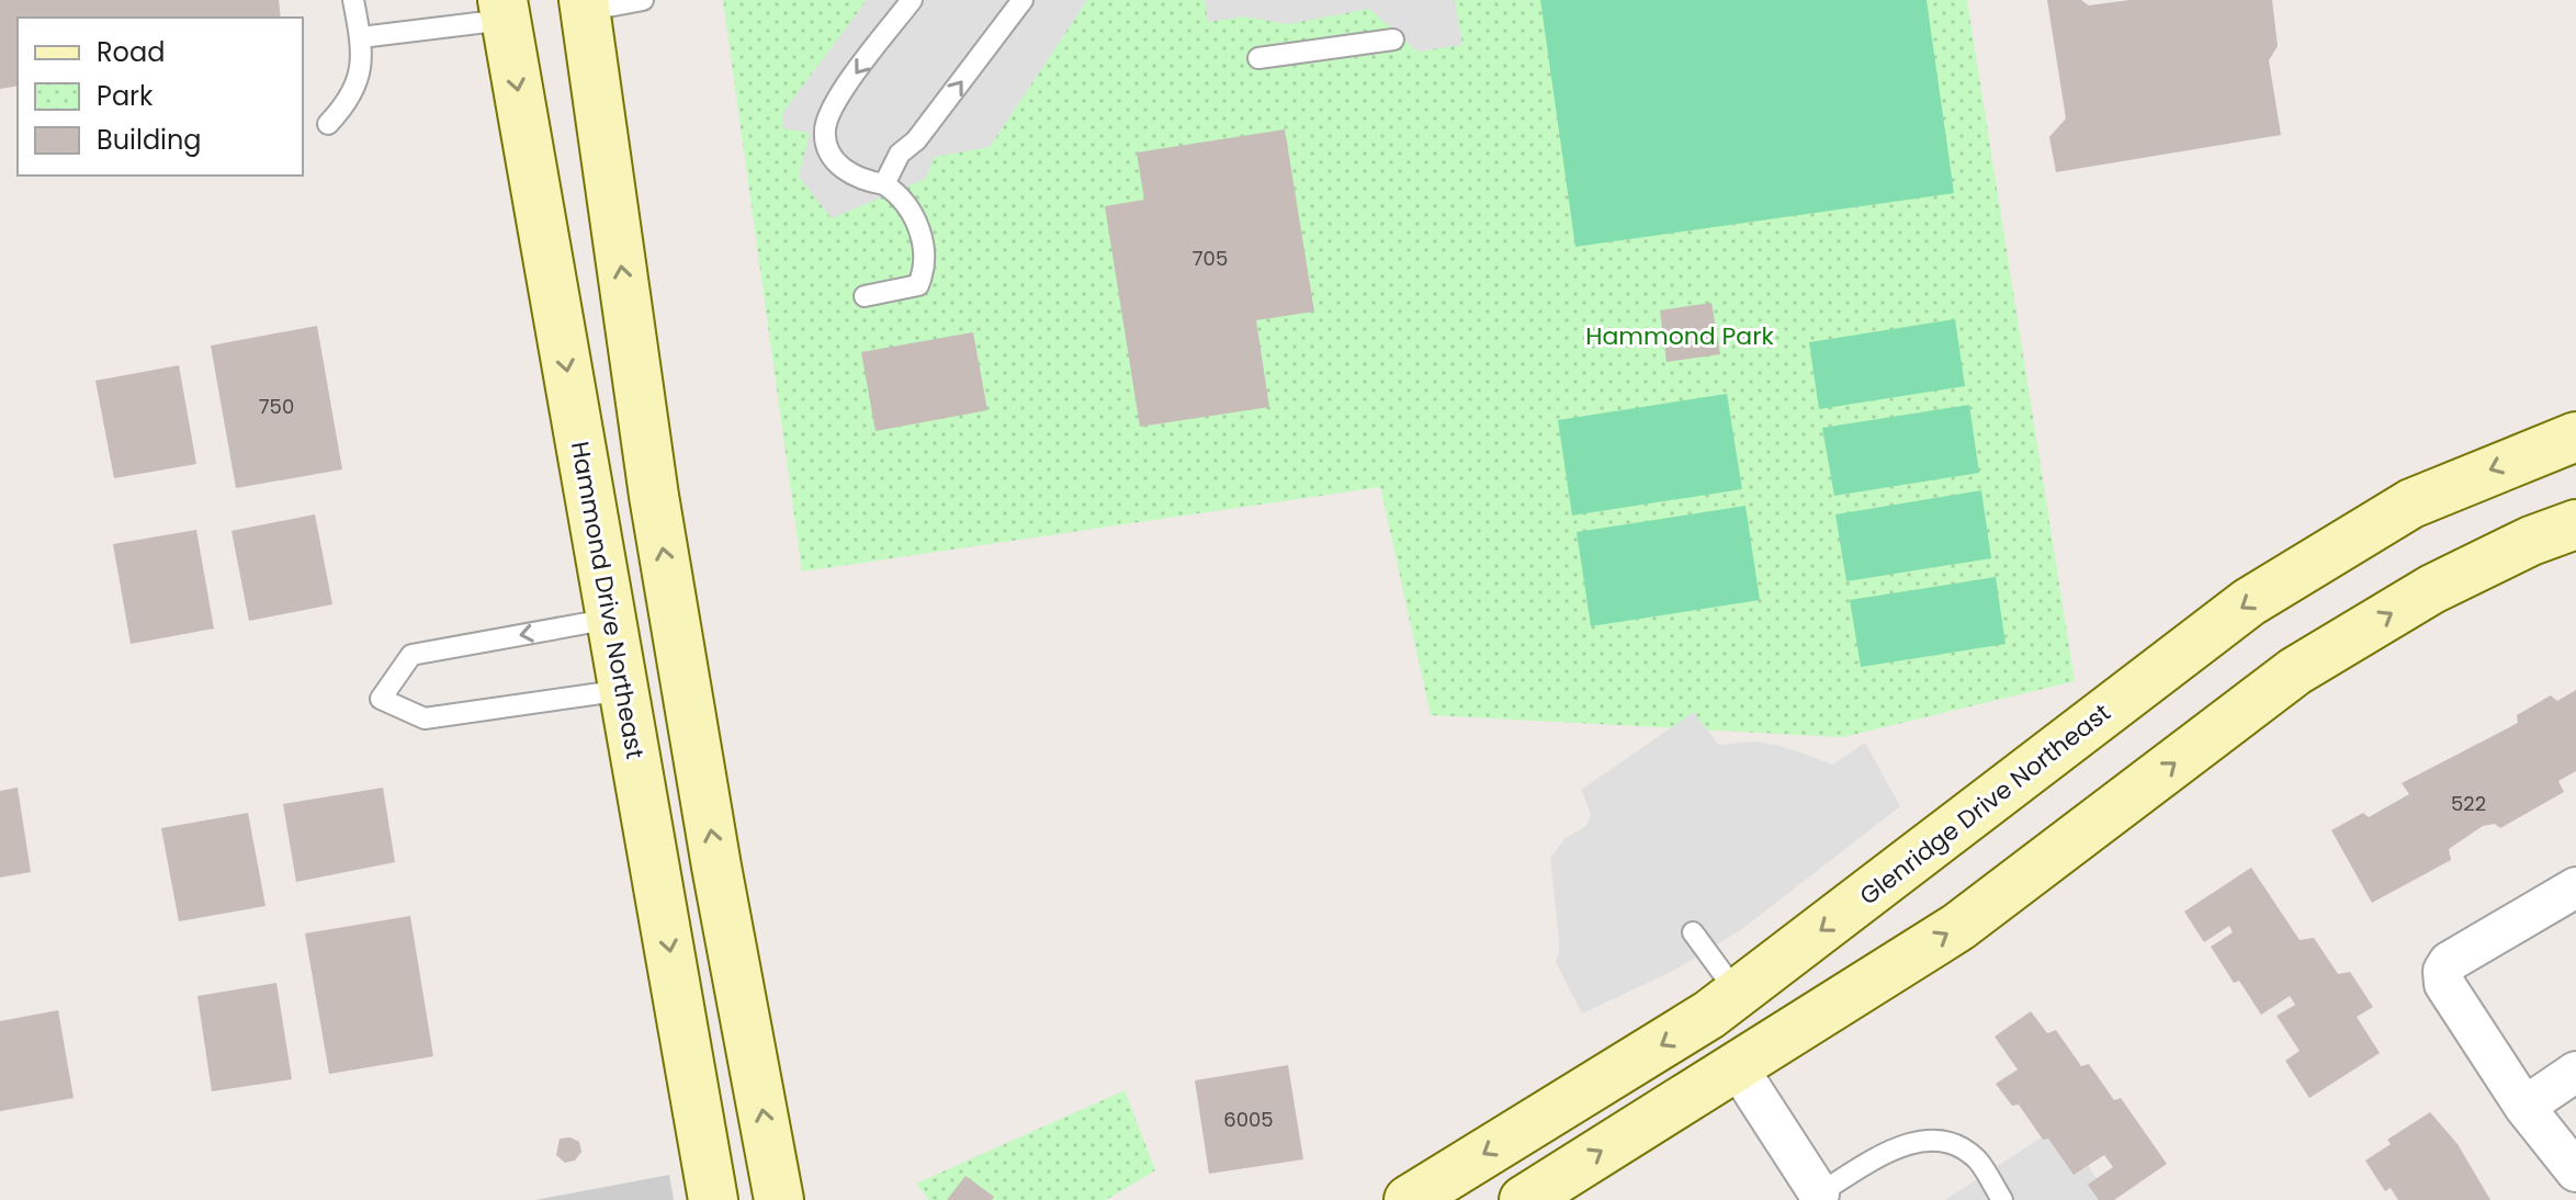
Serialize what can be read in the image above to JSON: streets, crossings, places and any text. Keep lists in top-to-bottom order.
{
  "streets": {
    "main road": ["Hammond Drive Northeast", "Glenridge Drive Northeast"]
  },
  "parks": ["Hammond Park"],
  "house_numbers": [
    "705",
    "750",
    "522",
    "6005"
  ],
  "legend": ["Road", "Park", "Building"]
}
